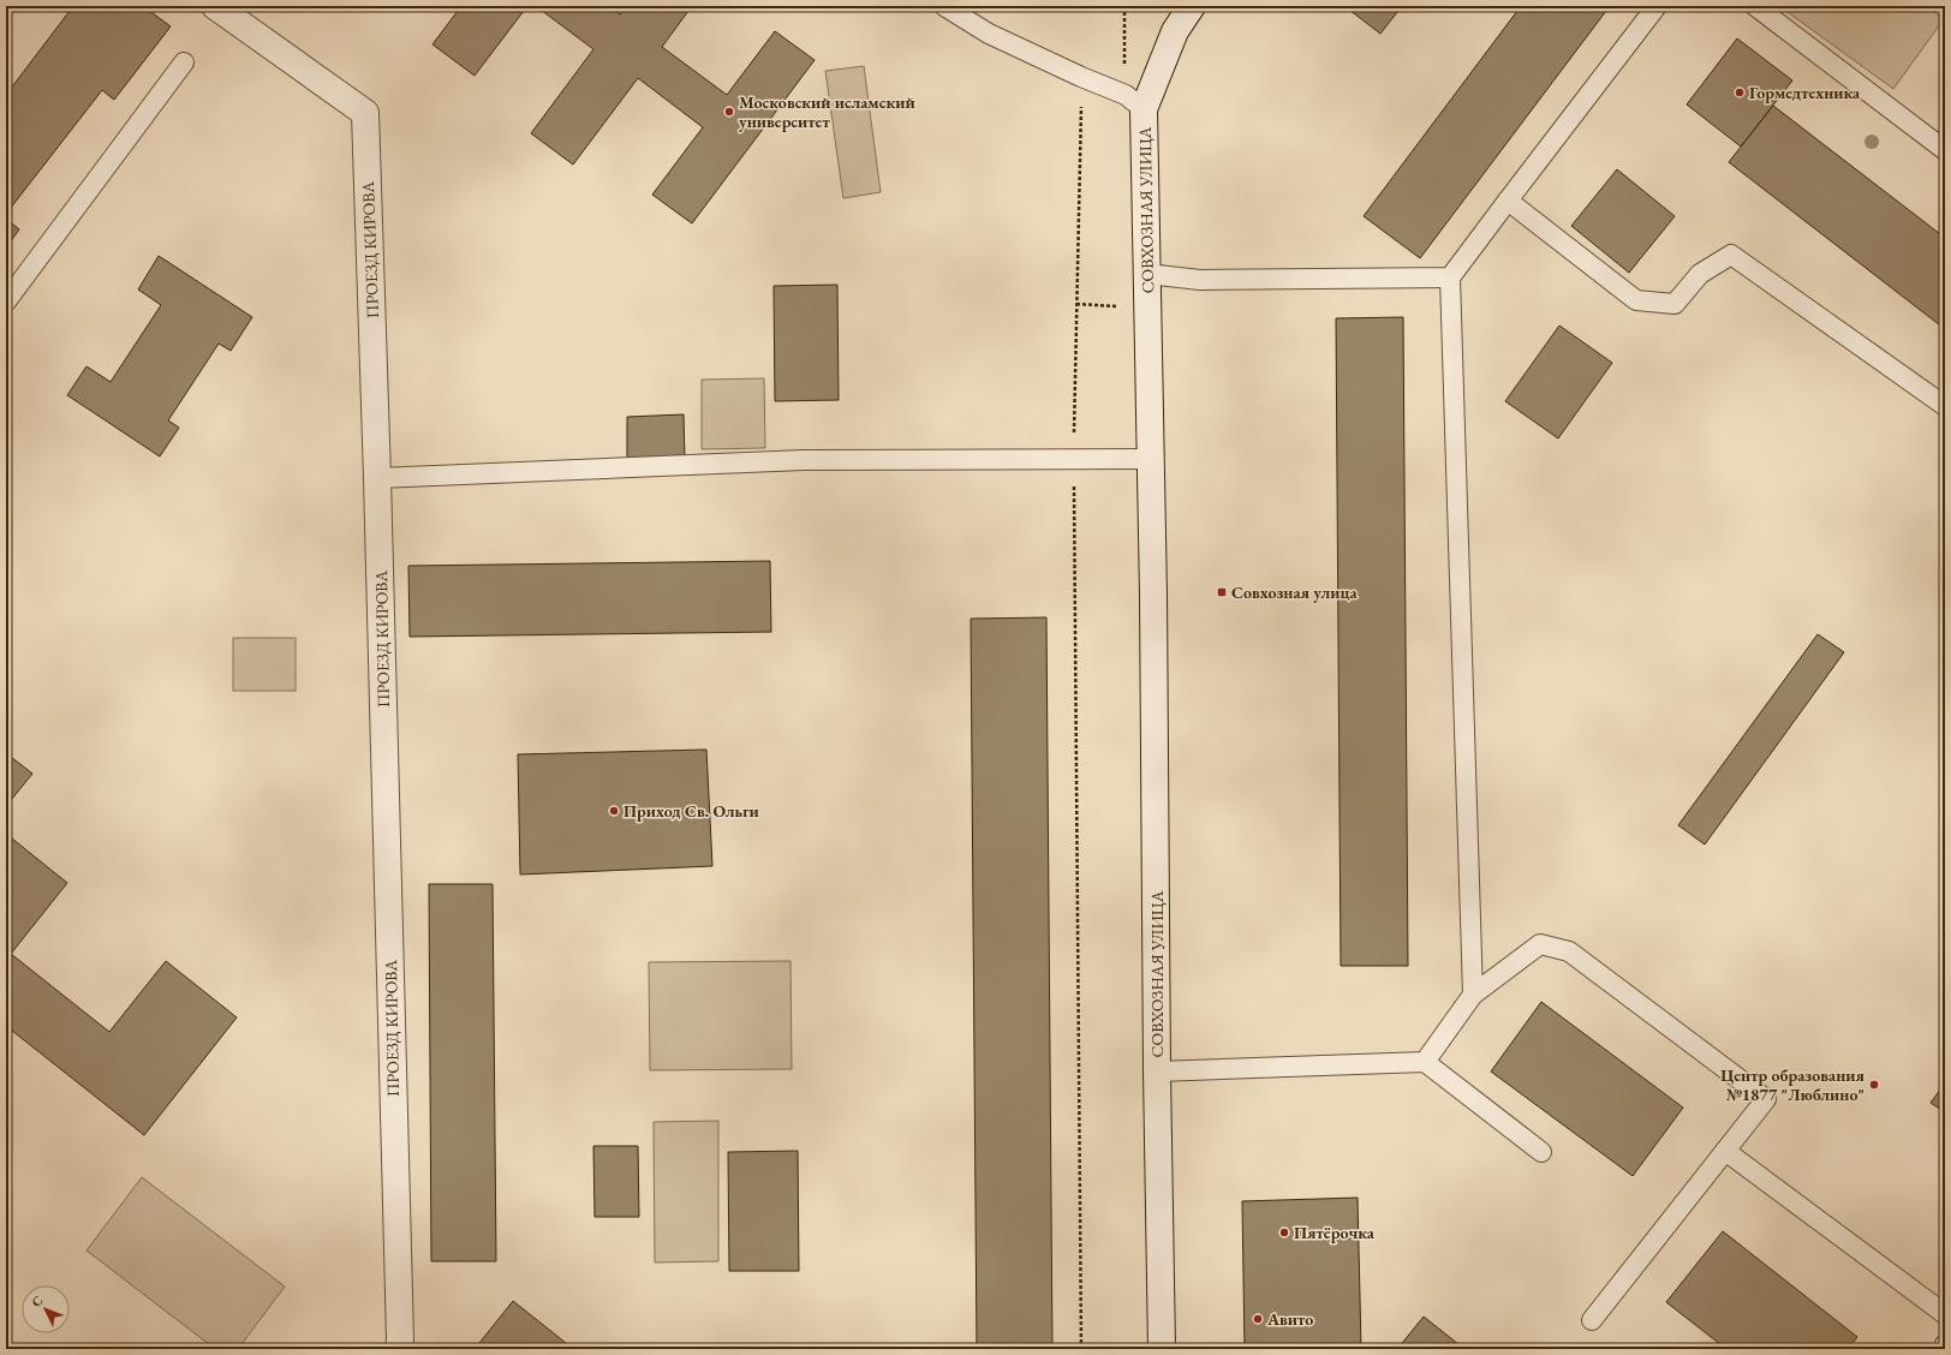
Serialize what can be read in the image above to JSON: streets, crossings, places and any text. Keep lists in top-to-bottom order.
{
  "streets": {
    "street": ["СОВХОЗНАЯ УЛИЦА", "ПРОЕЗД КИРОВА"]
  },
  "places": {
    "other": [
      "Гормедтехника",
      "Московский исламский университет",
      "Приход Св. Ольги",
      "Центр образования №1877 \"Люблино\"",
      "Пятёрочка",
      "Авито"
    ],
    "transit": ["Совхозная улица"]
  },
  "north": "top left"
}
